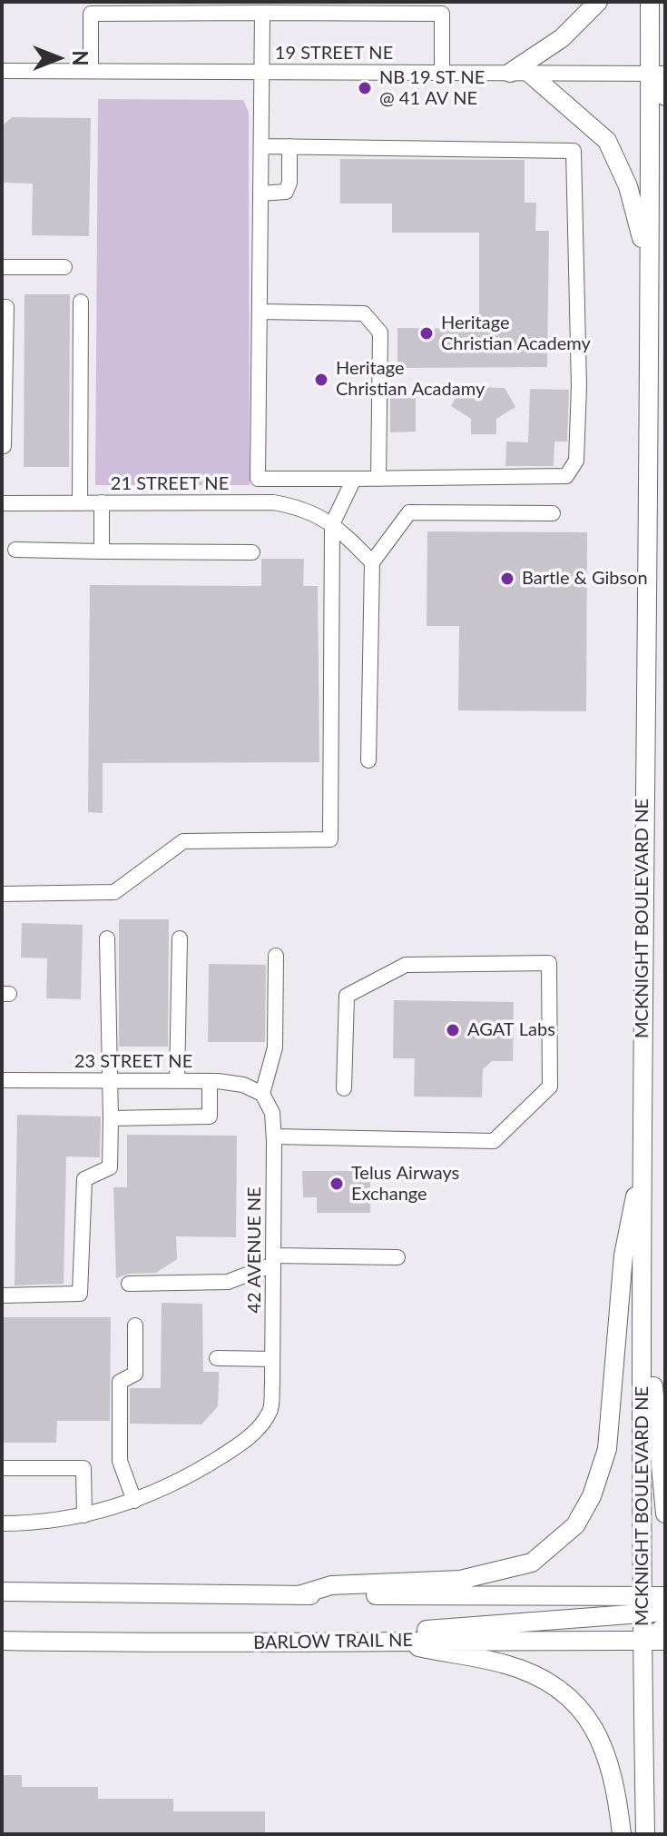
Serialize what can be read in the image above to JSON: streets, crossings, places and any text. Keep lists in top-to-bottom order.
{
  "streets": {
    "main road": ["MCKNIGHT BOULEVARD NE", "BARLOW TRAIL NE"],
    "street": [
      "19 STREET NE",
      "21 STREET NE",
      "23 STREET NE",
      "42 AVENUE NE"
    ]
  },
  "crossings": [
    ["19 STREET NE", "MCKNIGHT BOULEVARD NE"],
    ["MCKNIGHT BOULEVARD NE", "BARLOW TRAIL NE"],
    ["23 STREET NE", "42 AVENUE NE"]
  ],
  "places": [
    "NB 19 ST NE @ 41 AV NE",
    "Heritage Christian Academy",
    "Heritage Christian Acadamy",
    "Bartle & Gibson",
    "AGAT Labs",
    "Telus Airways Exchange"
  ],
  "north": "right"
}
